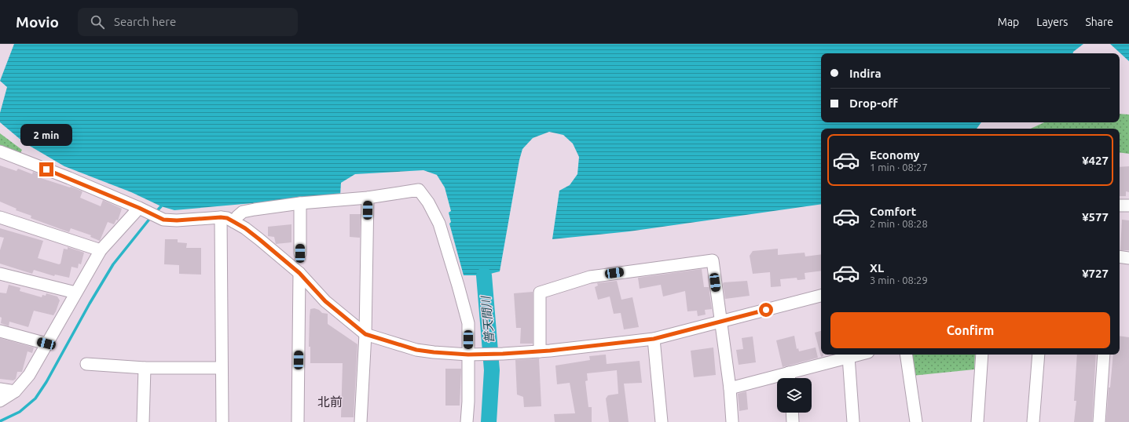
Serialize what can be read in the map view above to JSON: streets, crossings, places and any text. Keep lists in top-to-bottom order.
{
  "districts": ["北前"],
  "water": ["普天間川"],
  "page": {
    "header": "Movio",
    "search": "Search here",
    "nav": ["Map", "Layers", "Share"],
    "banner": ["Indira", "Drop-off"],
    "bubble": "2 min",
    "list": [
      {
        "name": "Economy",
        "note": "1 min · 08:27",
        "value": "¥427"
      },
      {
        "name": "Comfort",
        "note": "2 min · 08:28",
        "value": "¥577"
      },
      {
        "name": "XL",
        "note": "3 min · 08:29",
        "value": "¥727"
      }
    ],
    "buttons": "Confirm"
  }
}
